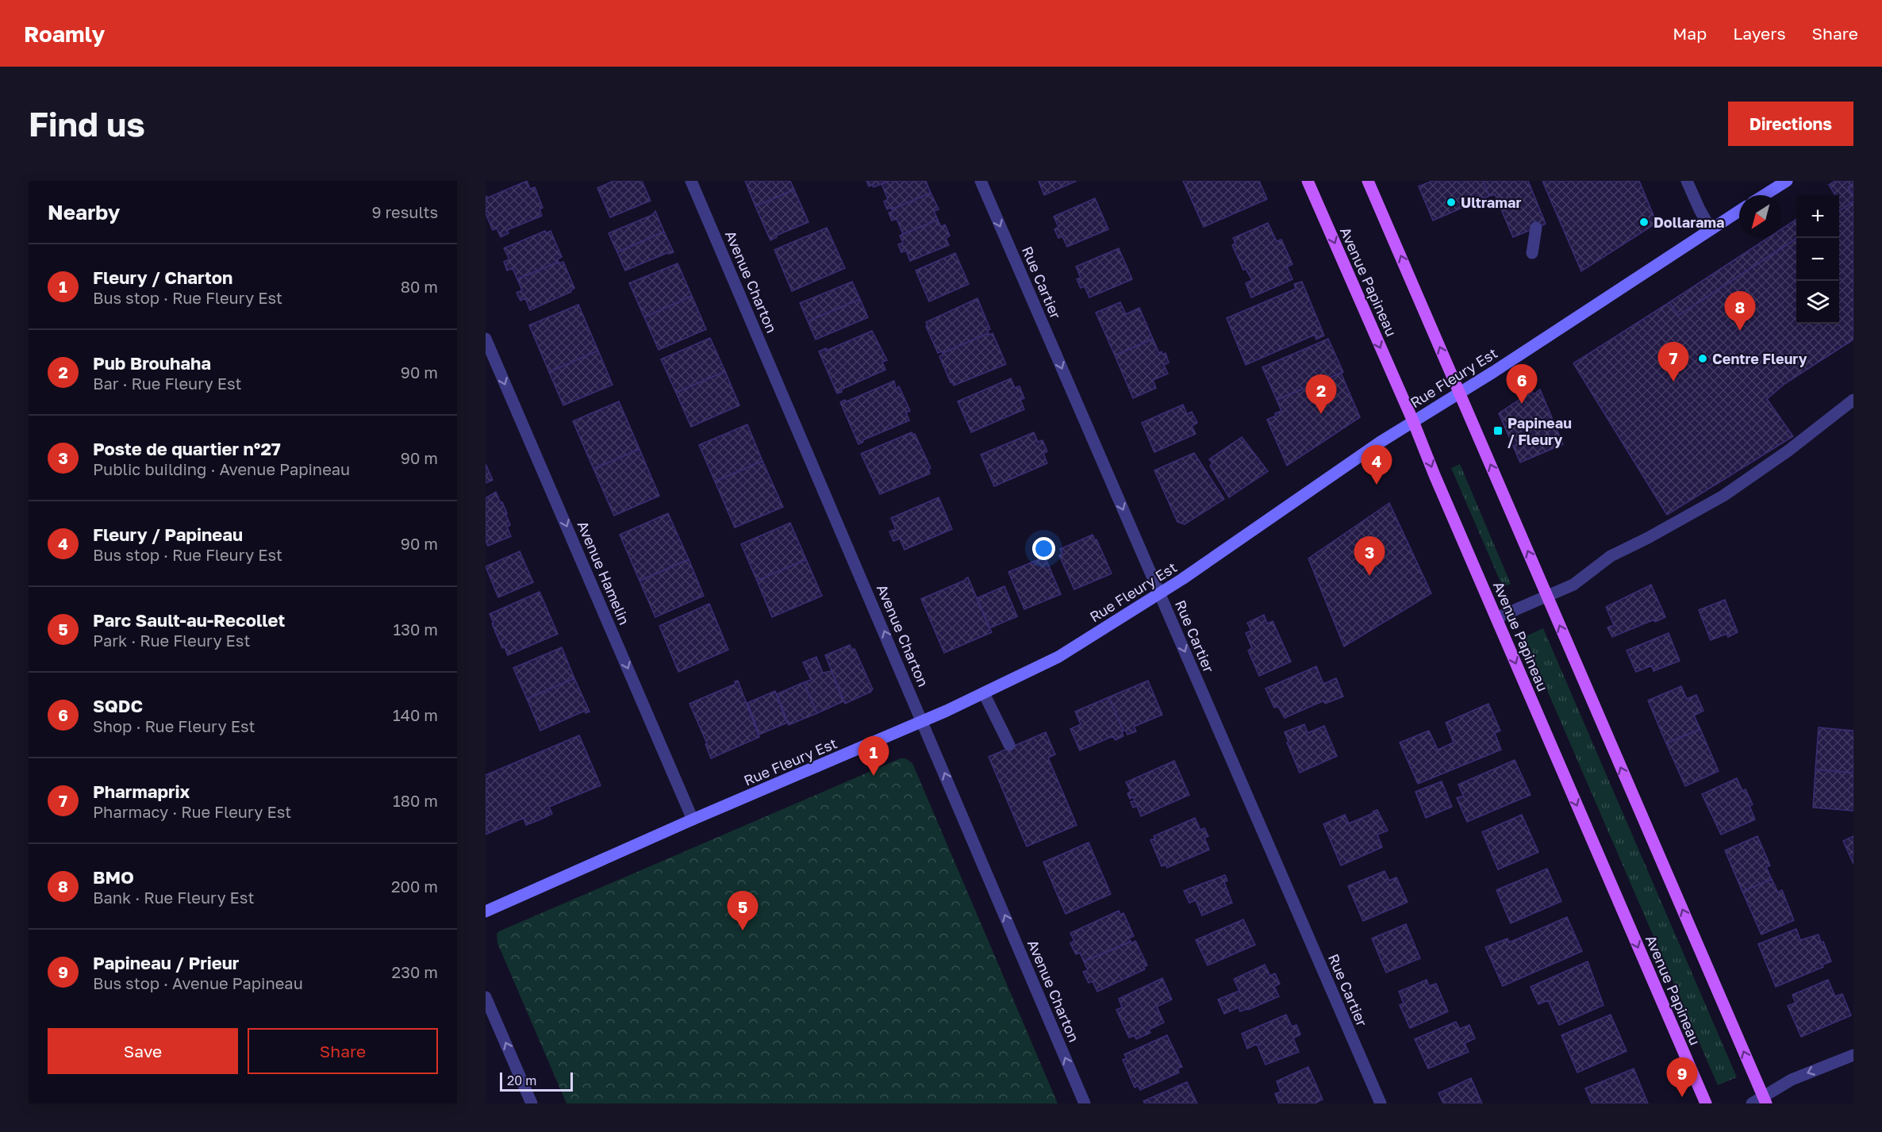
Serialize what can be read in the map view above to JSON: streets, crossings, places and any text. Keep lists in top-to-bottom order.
{
  "streets": {
    "main road": ["Avenue Papineau"],
    "street": [
      "Avenue Charton",
      "Rue Cartier",
      "Rue Fleury Est",
      "Avenue Hamelin"
    ]
  },
  "crossings": [
    ["Avenue Charton", "Rue Fleury Est"],
    ["Avenue Papineau", "Rue Fleury Est"],
    ["Rue Cartier", "Rue Fleury Est"],
    ["Rue Fleury Est", "Avenue Hamelin"]
  ],
  "one_way": ["Avenue Charton", "Rue Cartier", "Avenue Hamelin"],
  "places": {
    "other": ["Ultramar", "Dollarama", "Centre Fleury"],
    "transit": ["Papineau / Fleury"]
  },
  "scale_bar": "20 m",
  "north": "bottom left",
  "page": {
    "header": "Roamly",
    "nav": ["Map", "Layers", "Share"],
    "buttons": [
      "Directions",
      ["Save", "Share"]
    ],
    "title": "Find us",
    "heading": ["Nearby", "9 results"],
    "map_buttons": ["+", "−"],
    "list": [
      {
        "mark": "1",
        "name": "Fleury / Charton",
        "note": "Bus stop · Rue Fleury Est",
        "value": "80 m"
      },
      {
        "mark": "2",
        "name": "Pub Brouhaha",
        "note": "Bar · Rue Fleury Est",
        "value": "90 m"
      },
      {
        "mark": "3",
        "name": "Poste de quartier n°27",
        "note": "Public building · Avenue Papineau",
        "value": "90 m"
      },
      {
        "mark": "4",
        "name": "Fleury / Papineau",
        "note": "Bus stop · Rue Fleury Est",
        "value": "90 m"
      },
      {
        "mark": "5",
        "name": "Parc Sault-au-Recollet",
        "note": "Park · Rue Fleury Est",
        "value": "130 m"
      },
      {
        "mark": "6",
        "name": "SQDC",
        "note": "Shop · Rue Fleury Est",
        "value": "140 m"
      },
      {
        "mark": "7",
        "name": "Pharmaprix",
        "note": "Pharmacy · Rue Fleury Est",
        "value": "180 m"
      },
      {
        "mark": "8",
        "name": "BMO",
        "note": "Bank · Rue Fleury Est",
        "value": "200 m"
      },
      {
        "mark": "9",
        "name": "Papineau / Prieur",
        "note": "Bus stop · Avenue Papineau",
        "value": "230 m"
      }
    ],
    "pins": [
      "8",
      "7",
      "6",
      "2",
      "4",
      "3",
      "1",
      "5",
      "9"
    ],
    "scale": "20 m"
  }
}
